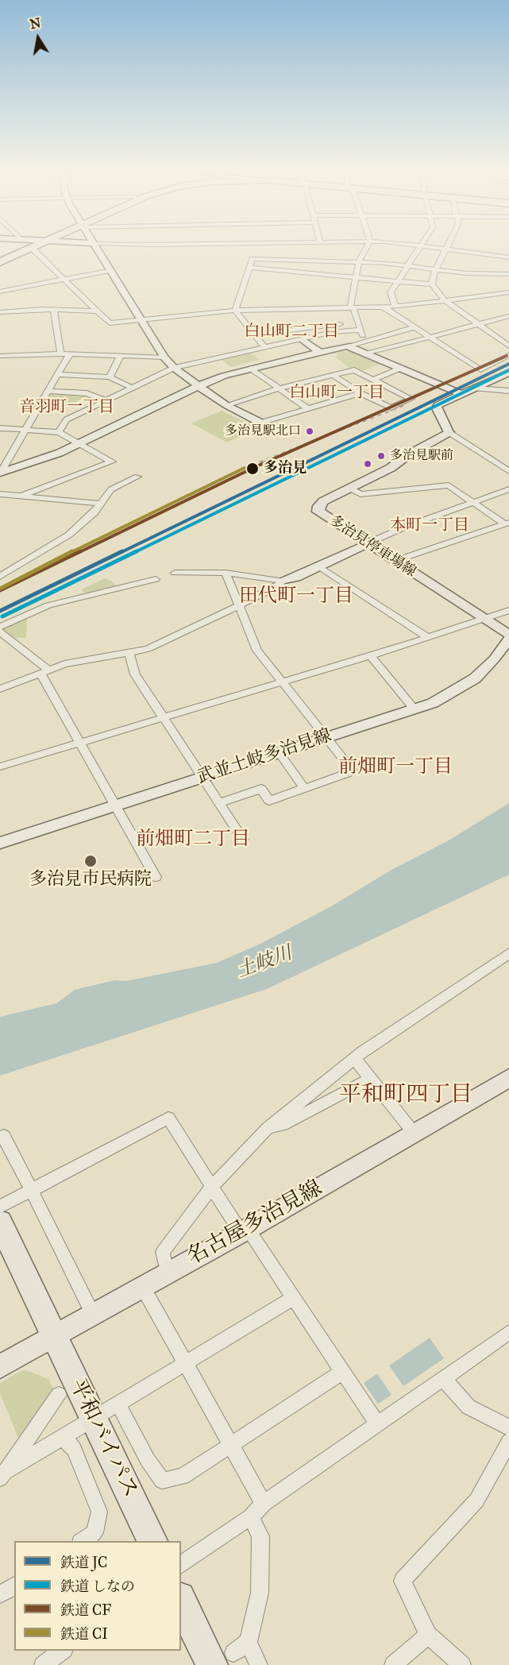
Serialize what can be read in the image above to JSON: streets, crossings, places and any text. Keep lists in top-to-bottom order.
{
  "streets": {
    "highway": ["平和バイパス"],
    "main road": ["多治見停車場線", "名古屋多治見線"],
    "street": ["武並土岐多治見線"]
  },
  "crossings": [
    ["多治見停車場線", "武並土岐多治見線"],
    ["名古屋多治見線", "平和バイパス"]
  ],
  "districts": [
    "白山町二丁目",
    "白山町一丁目",
    "音羽町一丁目",
    "本町一丁目",
    "田代町一丁目",
    "前畑町一丁目",
    "前畑町二丁目",
    "平和町四丁目"
  ],
  "water": ["土岐川"],
  "places": [
    "多治見駅北口",
    "多治見駅前",
    "多治見",
    "多治見市民病院"
  ],
  "lines": [
    "rail line CF",
    "rail line JC",
    "rail line しなの",
    "rail line CI"
  ],
  "legend": [
    "鉄道 JC",
    "鉄道 しなの",
    "鉄道 CF",
    "鉄道 CI"
  ],
  "north": "top"
}
